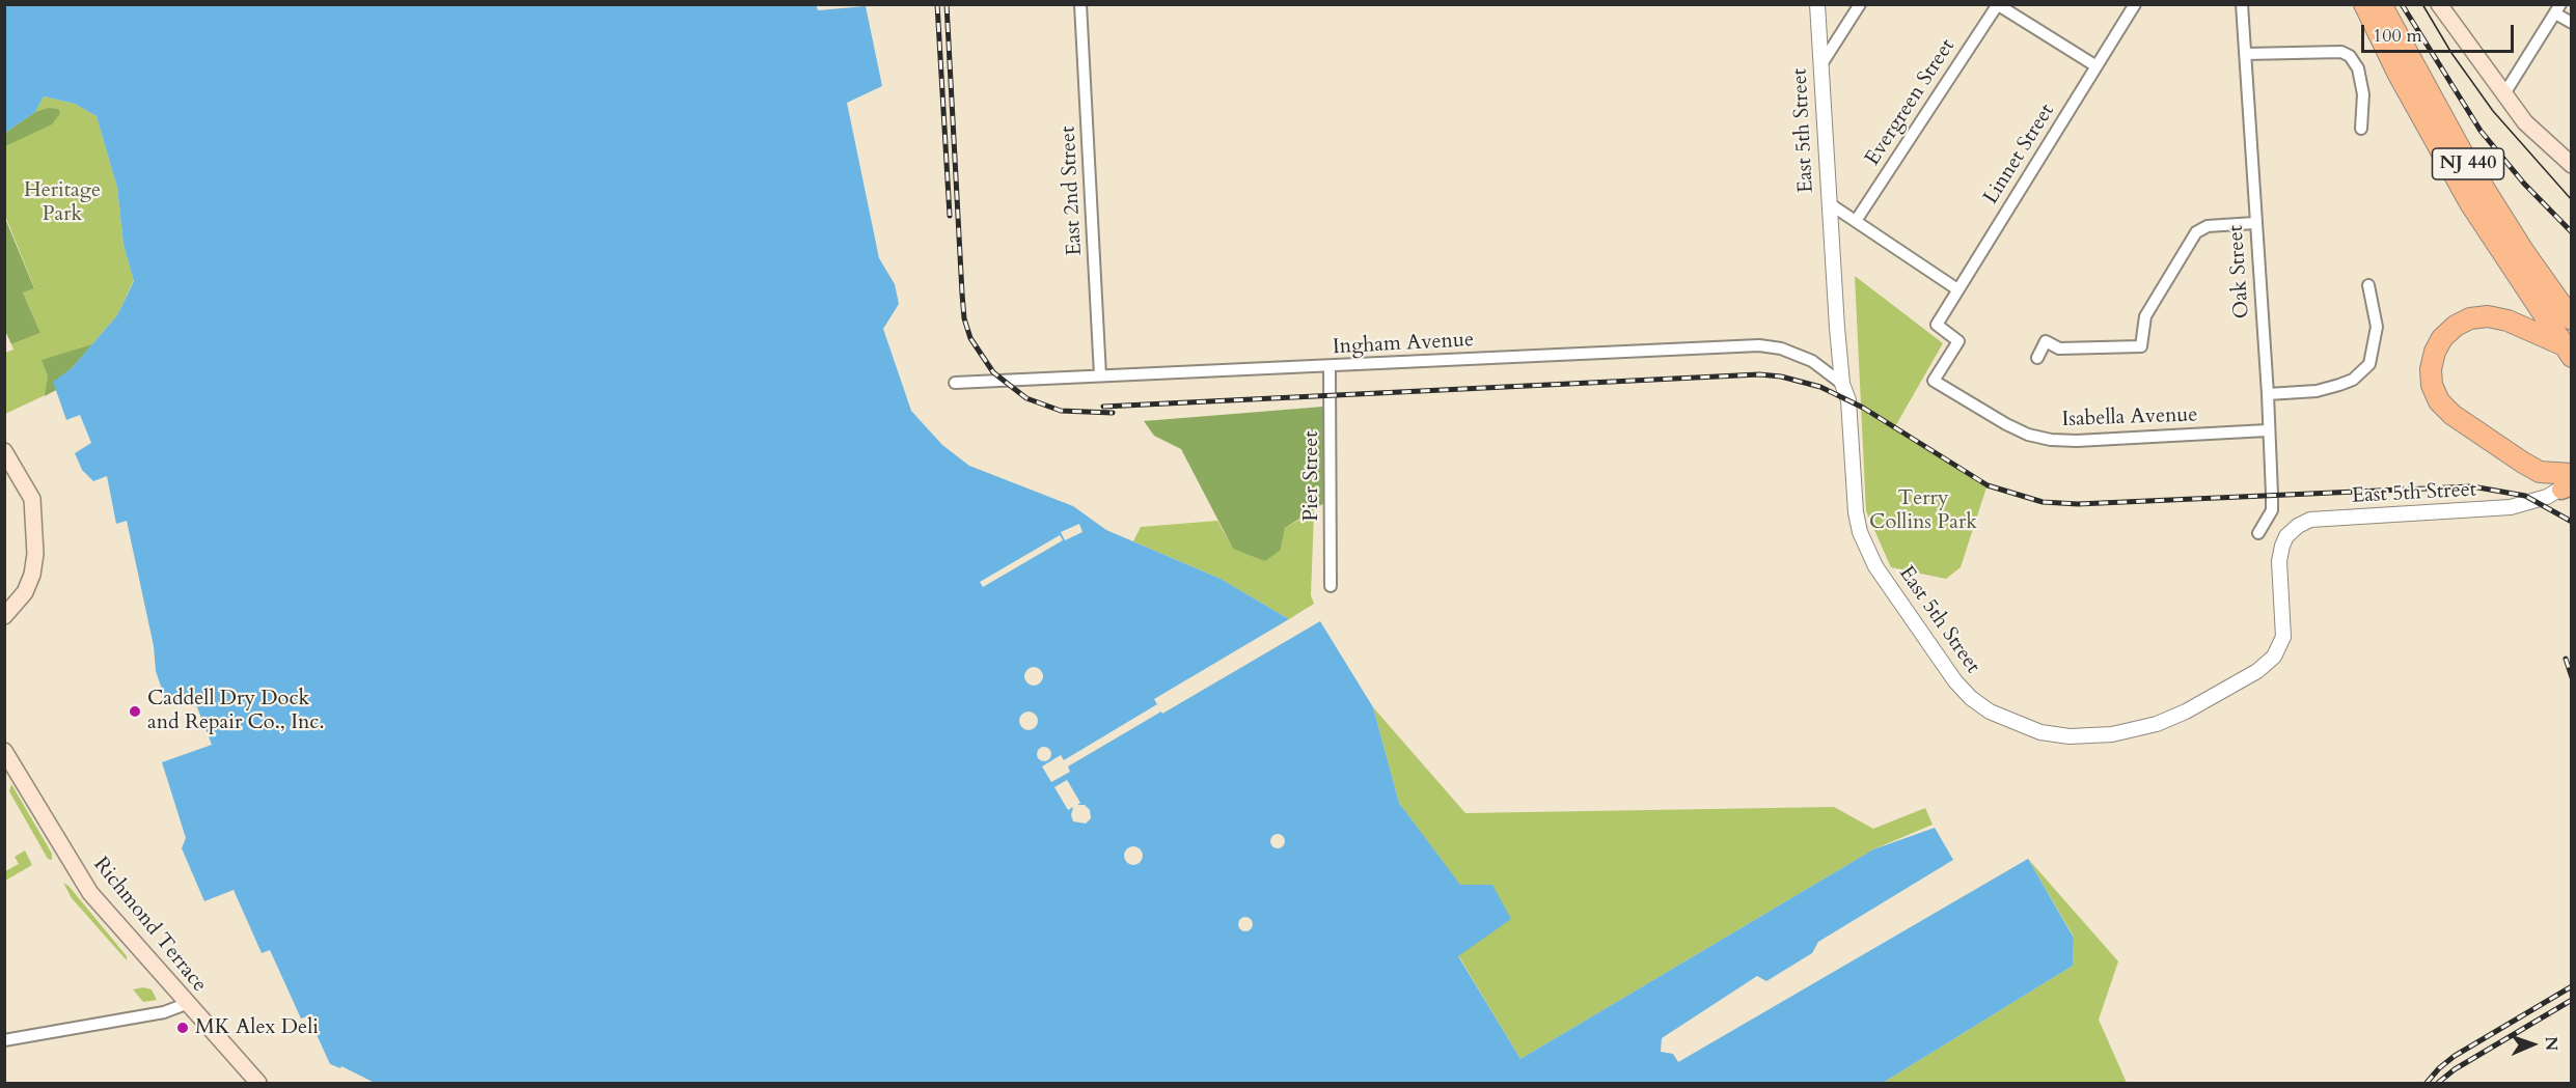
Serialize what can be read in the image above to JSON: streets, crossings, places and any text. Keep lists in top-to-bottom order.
{
  "streets": {
    "highway": ["NJ 440"],
    "main road": ["Richmond Terrace"],
    "street": [
      "Evergreen Street",
      "East 5th Street",
      "Linnet Street",
      "East 2nd Street",
      "Oak Street",
      "Ingham Avenue",
      "Isabella Avenue",
      "Pier Street"
    ]
  },
  "crossings": [
    ["East 5th Street", "Ingham Avenue"],
    ["Linnet Street", "Isabella Avenue"],
    ["East 2nd Street", "Ingham Avenue"],
    ["Oak Street", "Isabella Avenue"],
    ["Ingham Avenue", "Pier Street"]
  ],
  "parks": ["Heritage Park", "Terry Collins Park"],
  "places": ["Caddell Dry Dock and Repair Co., Inc.", "MK Alex Deli"],
  "scale_bar": "100 m",
  "north": "right"
}
